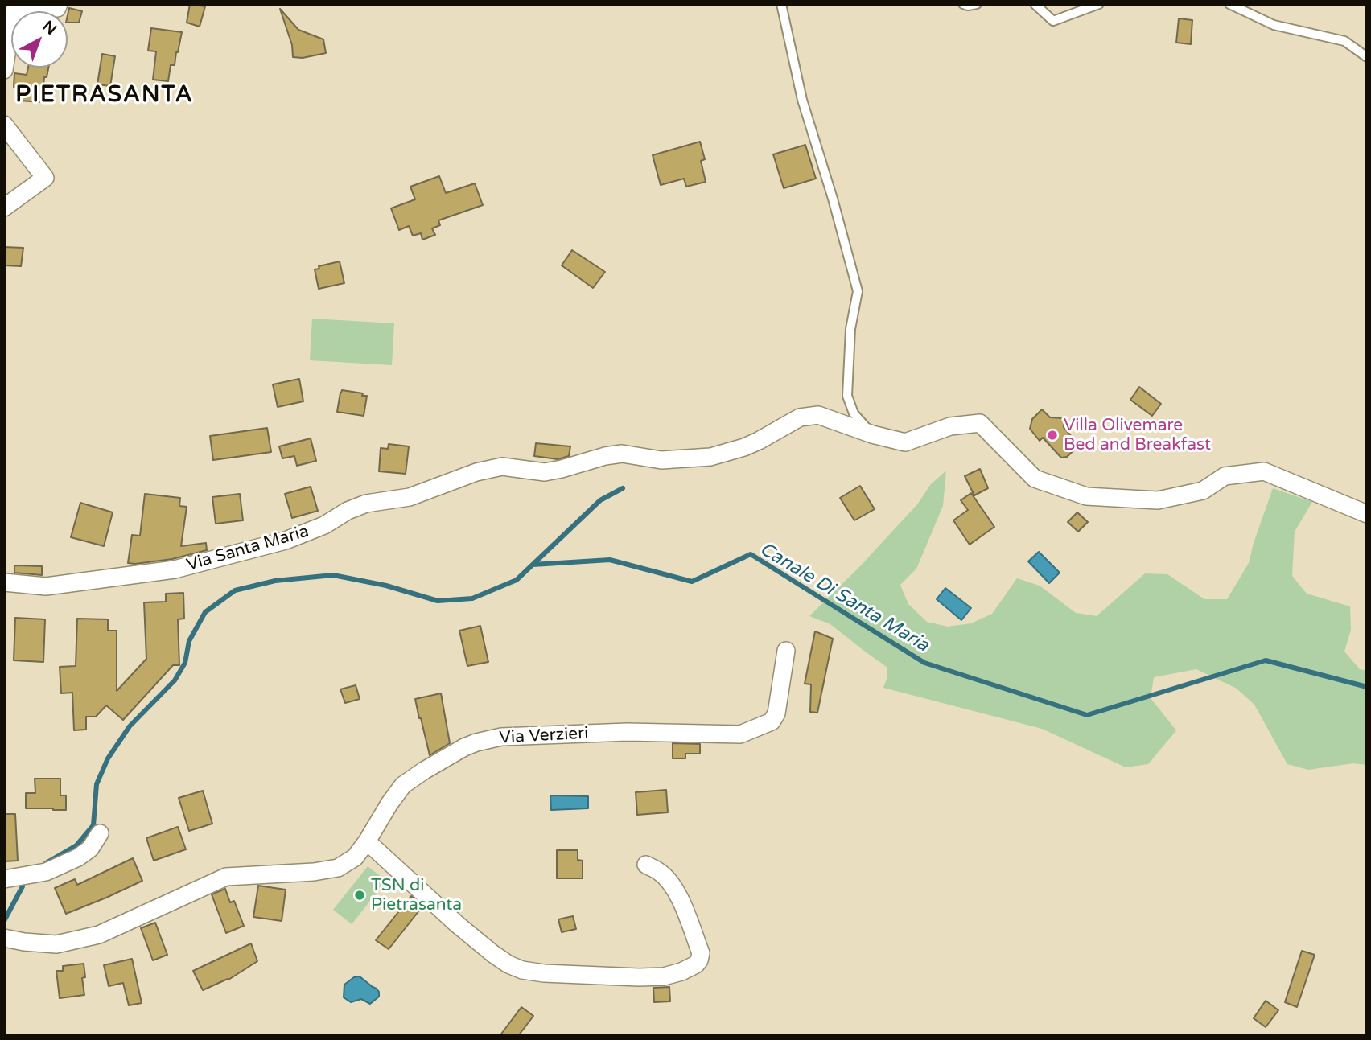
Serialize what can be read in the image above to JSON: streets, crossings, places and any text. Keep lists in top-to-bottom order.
{
  "streets": {
    "street": ["Via Santa Maria", "Via Verzieri"]
  },
  "districts": ["PIETRASANTA"],
  "water": ["Canale Di Santa Maria"],
  "places": ["Villa Olivemare Bed and Breakfast", "TSN di Pietrasanta"],
  "north": "top right"
}
